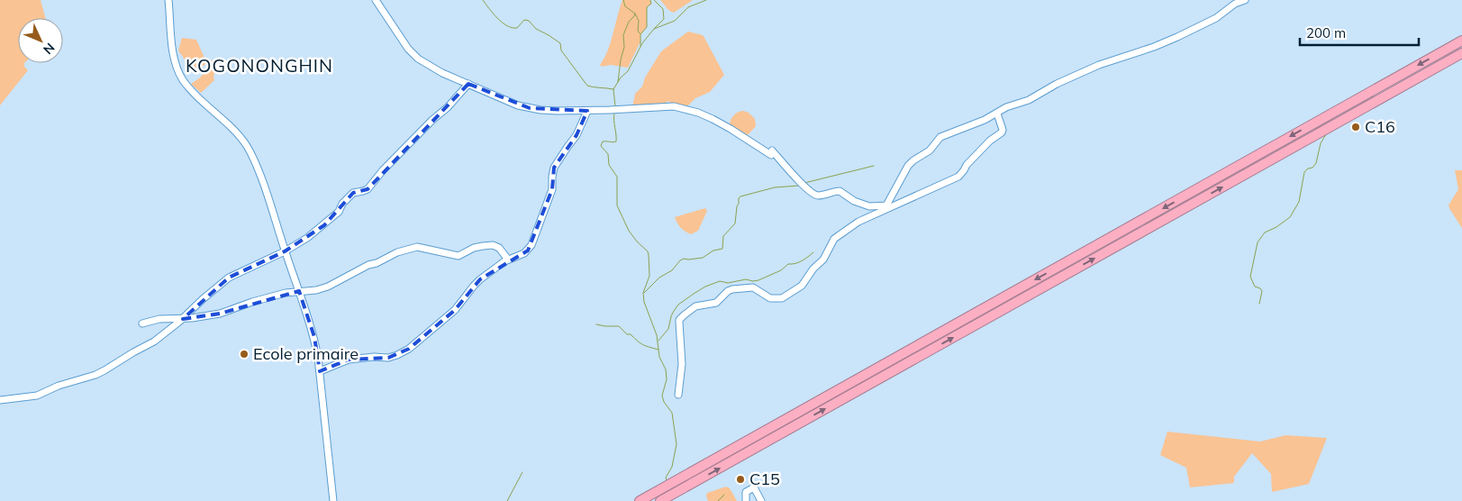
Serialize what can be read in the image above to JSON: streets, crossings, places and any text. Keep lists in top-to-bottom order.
{
  "districts": ["KOGONONGHIN"],
  "places": ["C16", "Ecole primaire", "C15"],
  "scale_bar": "200 m",
  "north": "bottom right"
}
